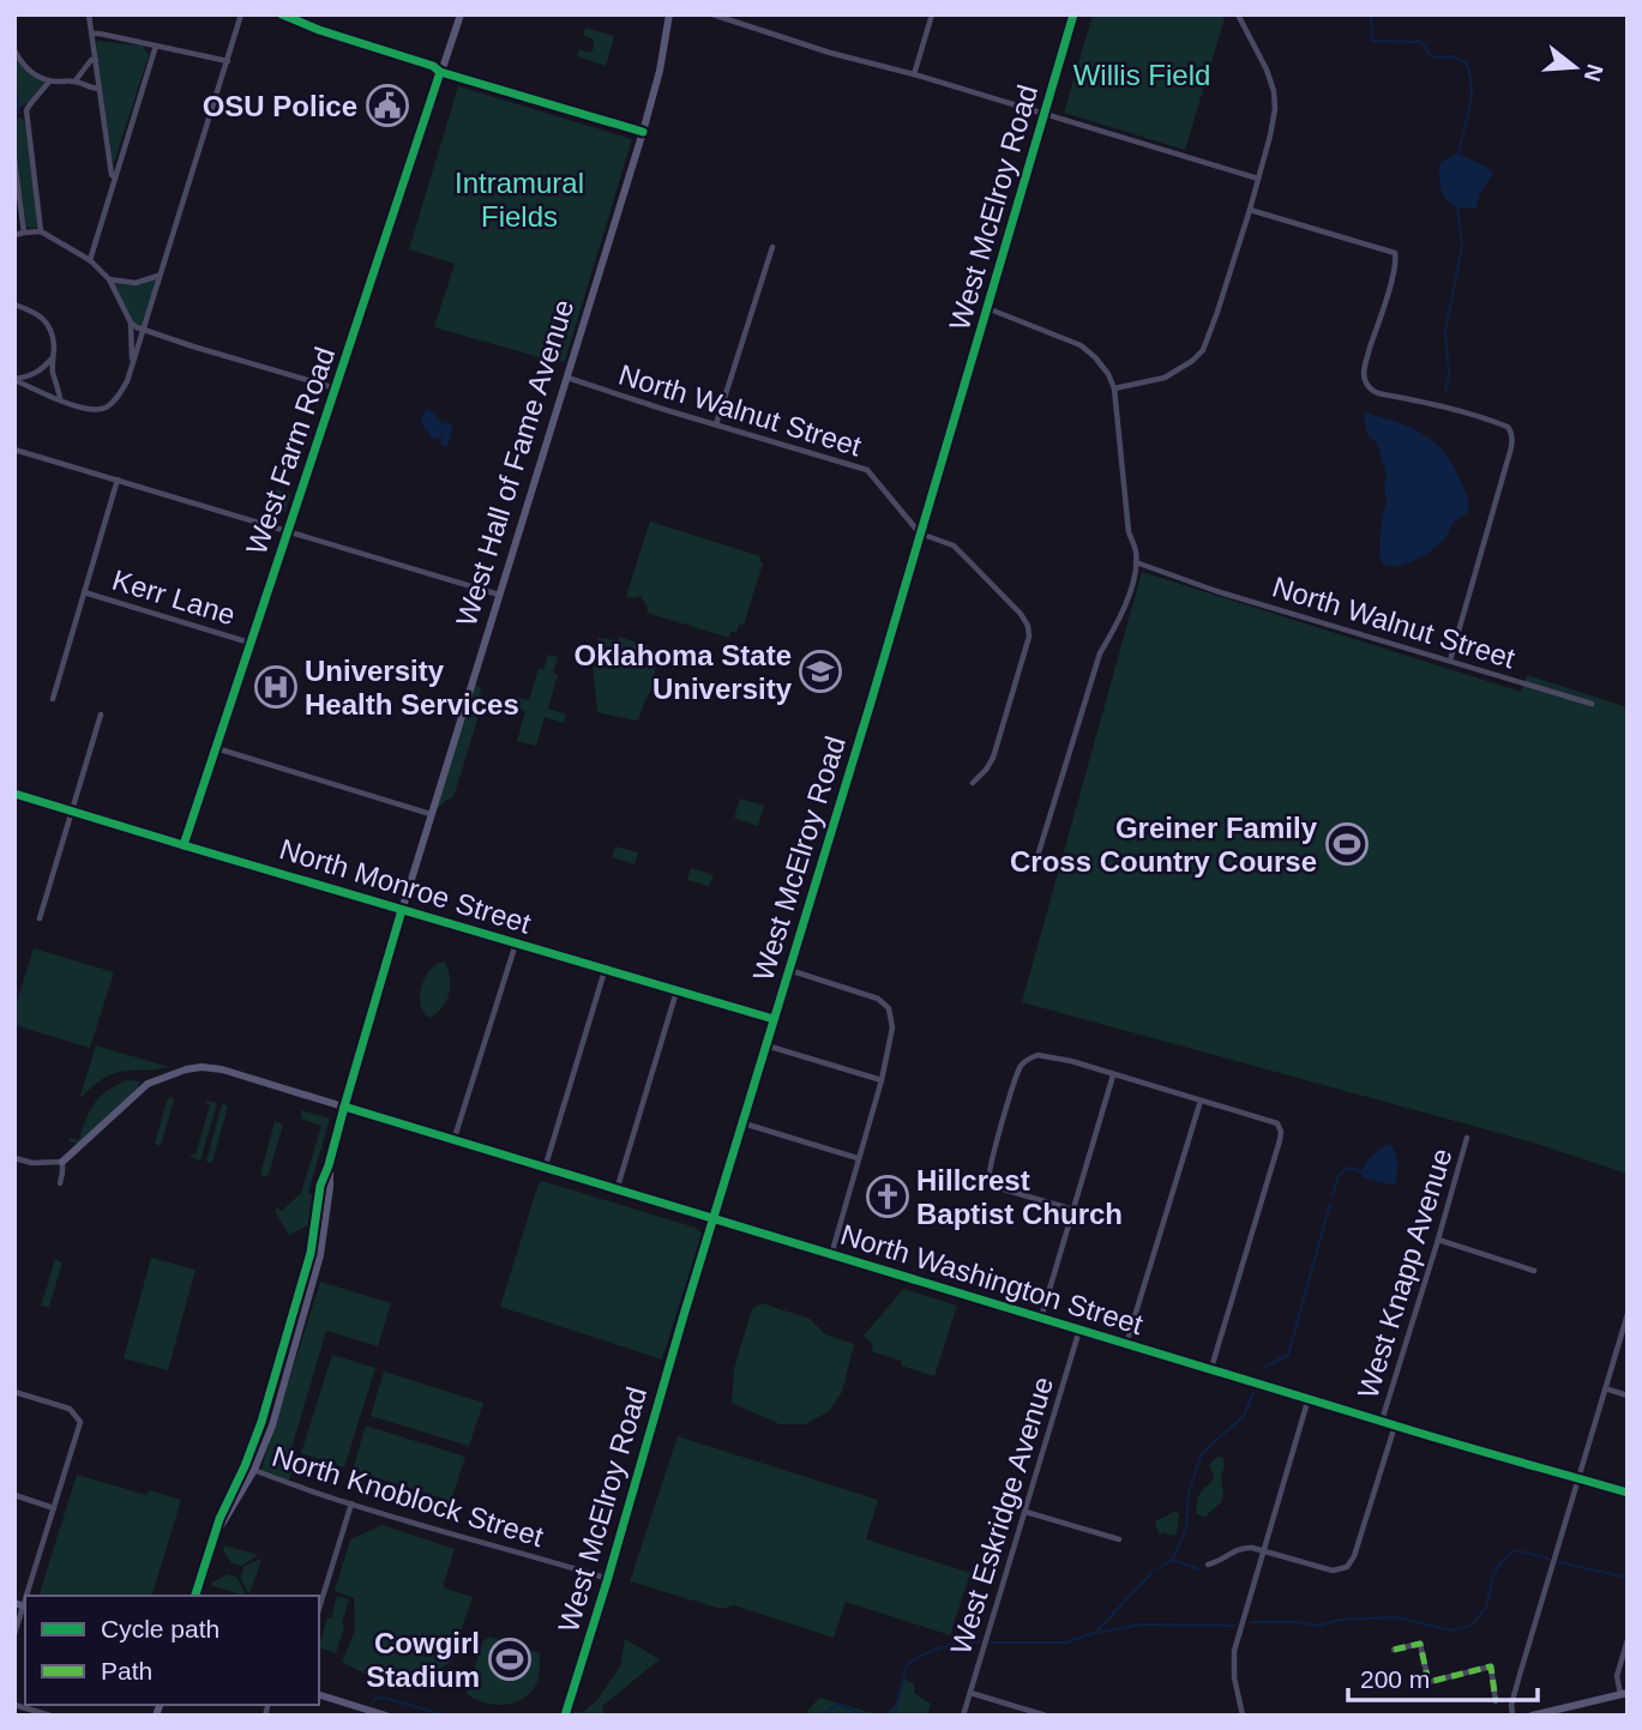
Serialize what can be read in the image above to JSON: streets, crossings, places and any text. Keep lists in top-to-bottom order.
{
  "streets": {
    "street": [
      "West McElroy Road",
      "North Walnut Street",
      "West Farm Road",
      "West Hall of Fame Avenue",
      "Kerr Lane",
      "North Monroe Street",
      "West Knapp Avenue",
      "North Washington Street",
      "North Knoblock Street",
      "West Eskridge Avenue"
    ]
  },
  "crossings": [
    ["West McElroy Road", "North Walnut Street"],
    ["West McElroy Road", "North Monroe Street"],
    ["West McElroy Road", "North Washington Street"],
    ["West McElroy Road", "North Knoblock Street"],
    ["North Walnut Street", "West Hall of Fame Avenue"],
    ["West Farm Road", "Kerr Lane"],
    ["West Farm Road", "North Monroe Street"],
    ["West Hall of Fame Avenue", "North Monroe Street"],
    ["West Hall of Fame Avenue", "North Washington Street"],
    ["West Hall of Fame Avenue", "North Knoblock Street"],
    ["West Knapp Avenue", "North Washington Street"],
    ["North Washington Street", "West Eskridge Avenue"]
  ],
  "parks": ["Willis Field", "Intramural Fields"],
  "places": {
    "public building": ["OSU Police"],
    "school or university": ["Oklahoma State University"],
    "hospital": ["University Health Services"],
    "sports": ["Greiner Family Cross Country Course", "Cowgirl Stadium"],
    "church": ["Hillcrest Baptist Church"]
  },
  "legend": ["Cycle path", "Path"],
  "scale_bar": "200 m",
  "north": "right"
}
